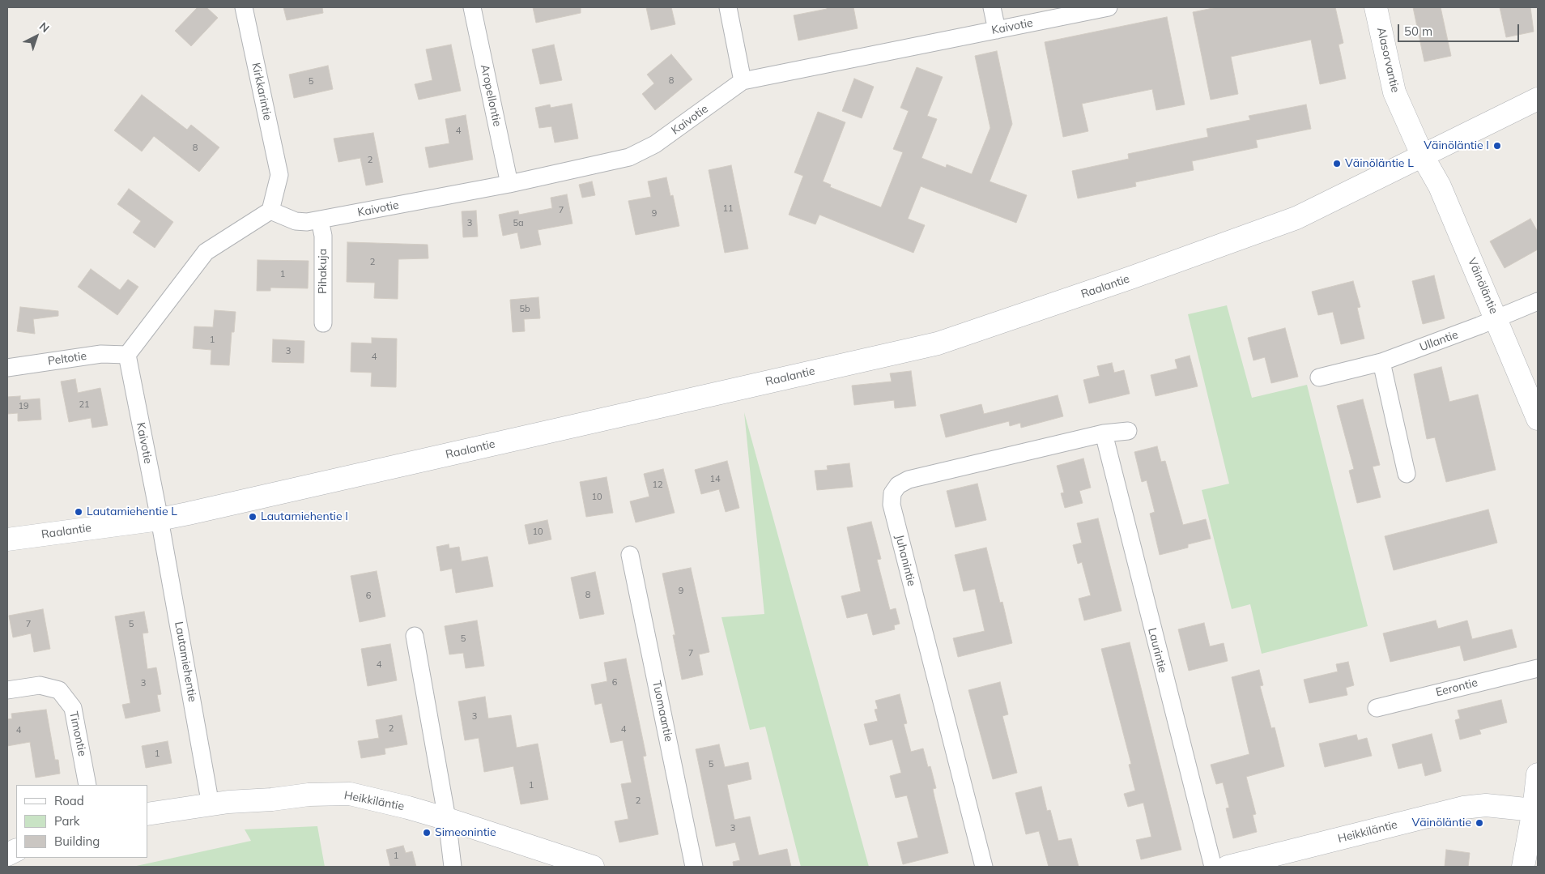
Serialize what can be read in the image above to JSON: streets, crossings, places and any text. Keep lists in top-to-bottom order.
{
  "streets": {
    "street": [
      "Kaivotie",
      "Alasorvantie",
      "Kirkkarintie",
      "Aropellontie",
      "Pihakuja",
      "Väinöläntie",
      "Raalantie",
      "Ullantie",
      "Peltotie",
      "Juhanintie",
      "Laurintie",
      "Lautamiehentie",
      "Eerontie",
      "Tuomaantie",
      "Timontie",
      "Heikkiläntie"
    ]
  },
  "crossings": [
    ["Kaivotie", "Kirkkarintie"],
    ["Kaivotie", "Aropellontie"],
    ["Kaivotie", "Pihakuja"],
    ["Kaivotie", "Raalantie"],
    ["Kaivotie", "Peltotie"],
    ["Kaivotie", "Lautamiehentie"],
    ["Alasorvantie", "Väinöläntie"],
    ["Alasorvantie", "Raalantie"],
    ["Väinöläntie", "Raalantie"],
    ["Väinöläntie", "Ullantie"],
    ["Raalantie", "Lautamiehentie"],
    ["Juhanintie", "Laurintie"],
    ["Lautamiehentie", "Heikkiläntie"]
  ],
  "places": [
    "Väinöläntie I",
    "Väinöläntie L",
    "Lautamiehentie L",
    "Lautamiehentie I",
    "Väinöläntie",
    "Simeonintie"
  ],
  "house_numbers": [
    "8",
    "5",
    "4",
    "8",
    "2",
    "11",
    "7",
    "9",
    "3",
    "5a",
    "2",
    "1",
    "5b",
    "1",
    "3",
    "4",
    "21",
    "19",
    "14",
    "12",
    "10",
    "10",
    "9",
    "8",
    "6",
    "7",
    "5",
    "5",
    "7",
    "4",
    "6",
    "3",
    "3",
    "2",
    "4",
    "4",
    "1",
    "5",
    "1",
    "2",
    "3",
    "1"
  ],
  "legend": ["Road", "Park", "Building"],
  "scale_bar": "50 m",
  "north": "top right"
}
